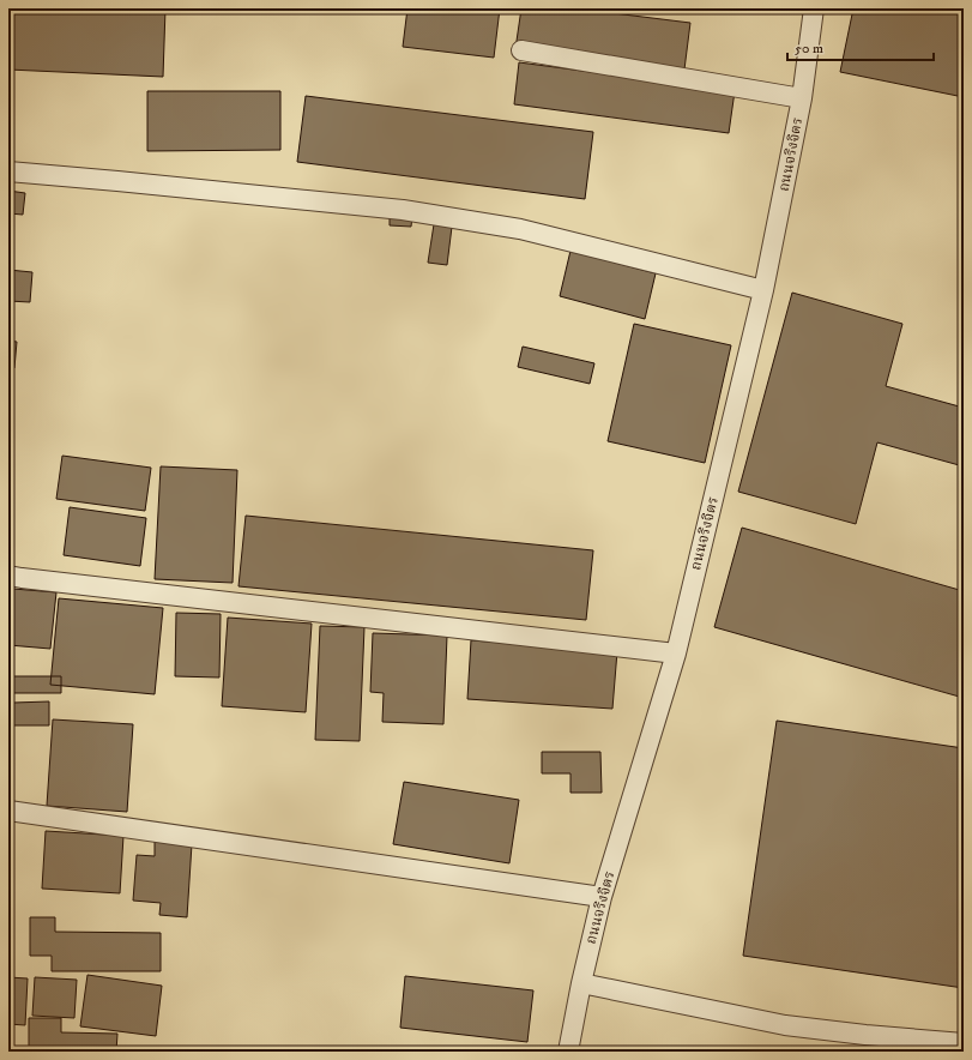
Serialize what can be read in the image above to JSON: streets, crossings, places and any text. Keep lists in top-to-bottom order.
{
  "streets": {
    "street": ["ถนนจริงจิตร"]
  },
  "scale_bar": "50 m"
}
